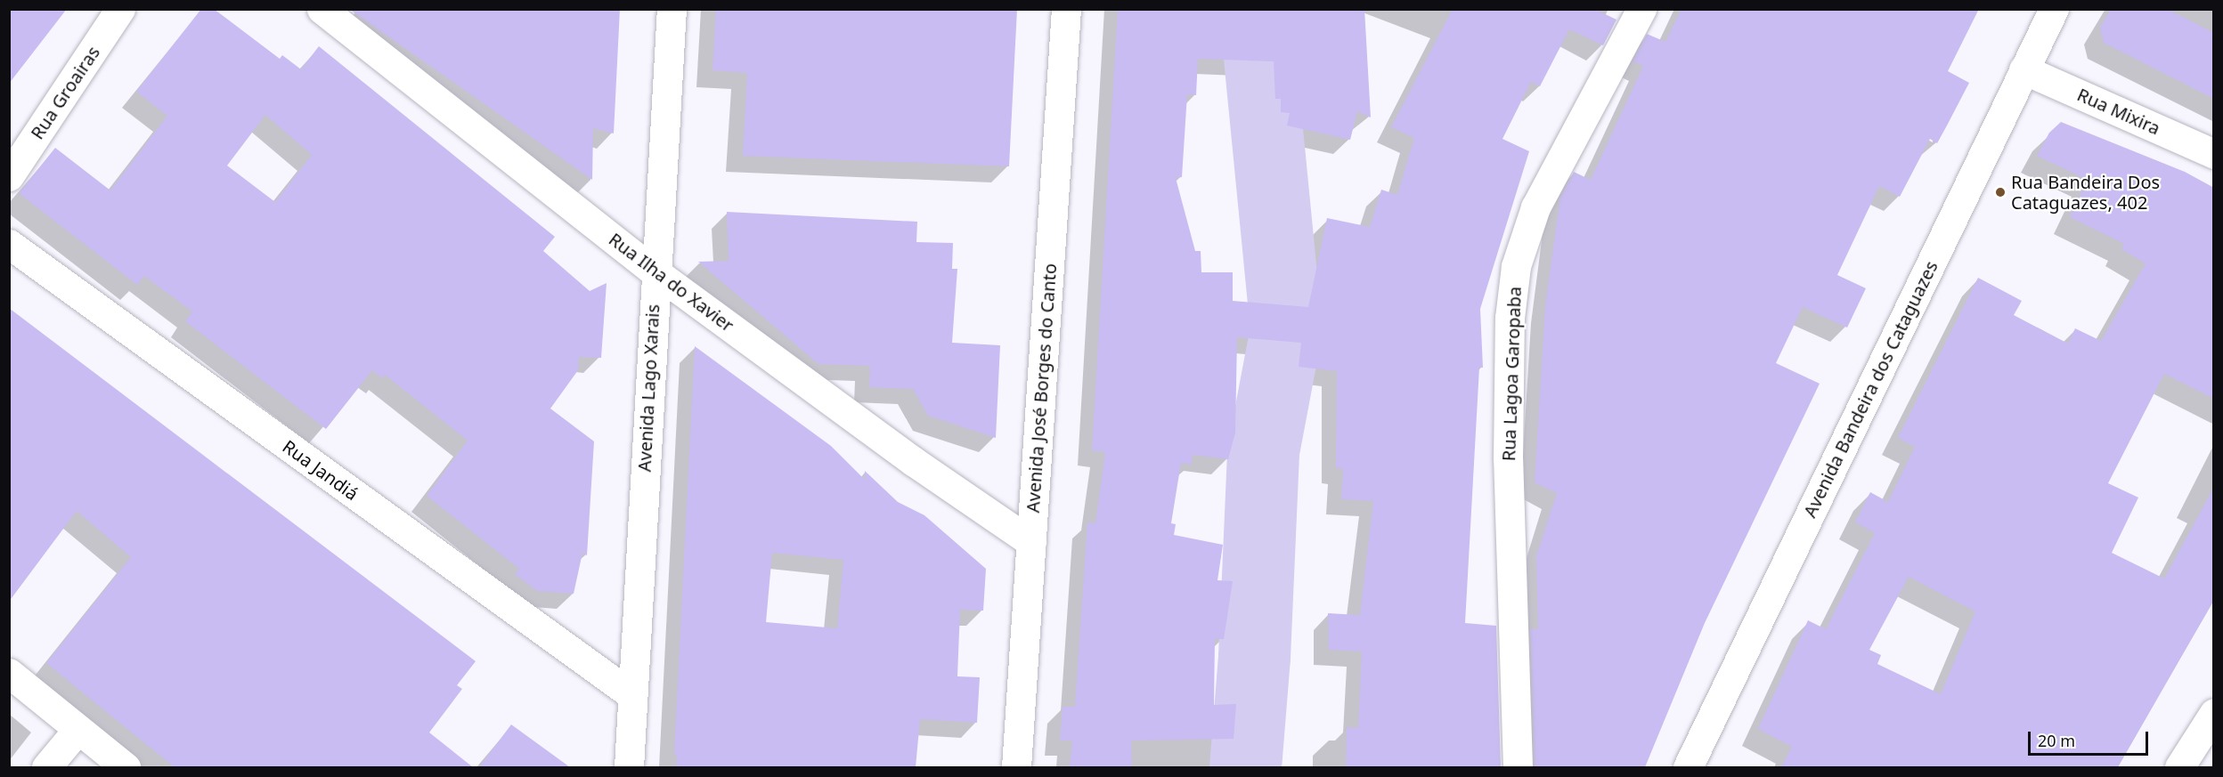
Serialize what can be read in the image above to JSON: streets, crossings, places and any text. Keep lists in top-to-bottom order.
{
  "streets": {
    "street": [
      "Rua Groairas",
      "Rua Mixira",
      "Rua Ilha do Xavier",
      "Rua Lagoa Garopaba",
      "Avenida Lago Xarais",
      "Avenida José Borges do Canto",
      "Avenida Bandeira dos Cataguazes",
      "Rua Jandiá"
    ]
  },
  "crossings": [
    ["Rua Mixira", "Avenida Bandeira dos Cataguazes"],
    ["Rua Ilha do Xavier", "Avenida Lago Xarais"],
    ["Rua Ilha do Xavier", "Avenida José Borges do Canto"],
    ["Avenida Lago Xarais", "Rua Jandiá"]
  ],
  "places": ["Rua Bandeira Dos Cataguazes, 402"],
  "scale_bar": "20 m"
}
